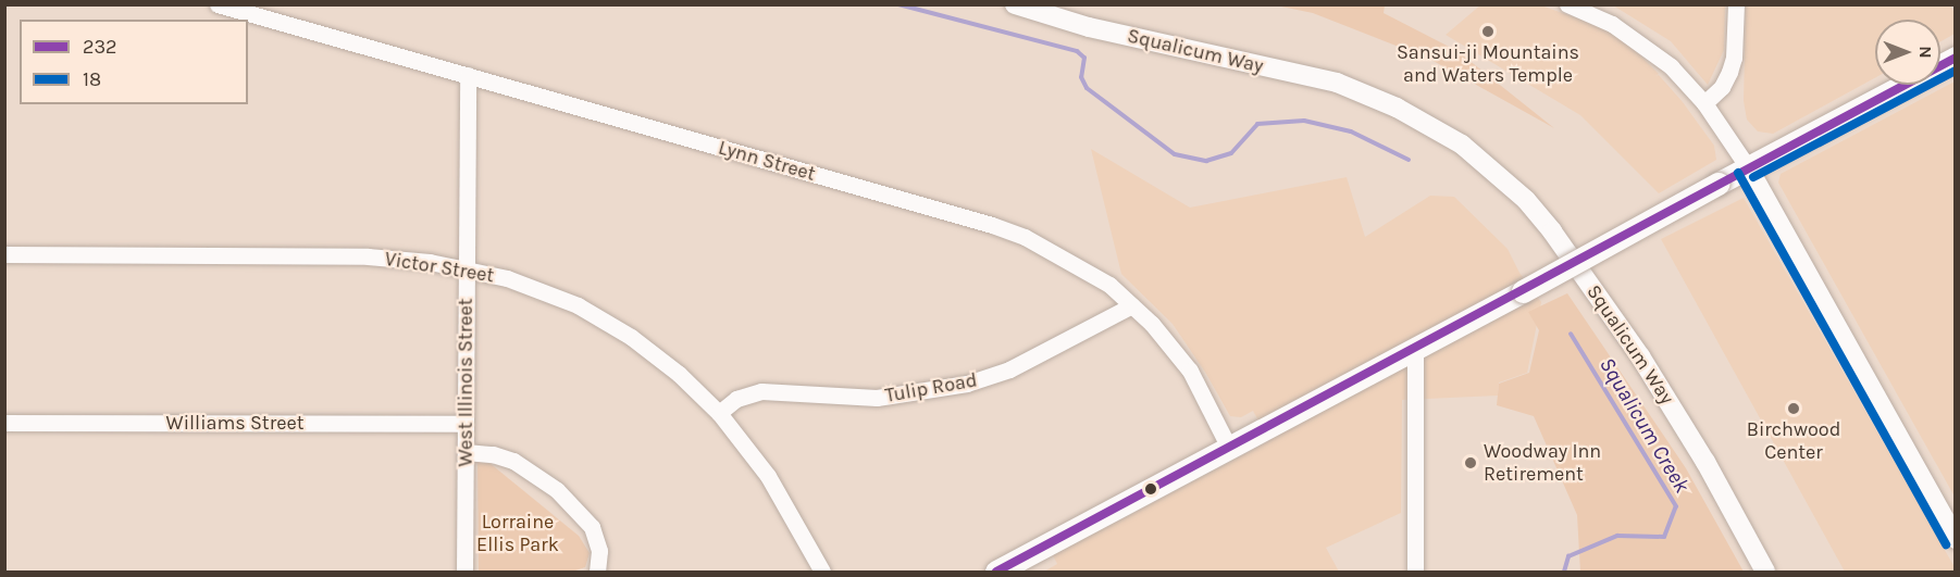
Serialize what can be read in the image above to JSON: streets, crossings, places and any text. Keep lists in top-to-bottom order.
{
  "streets": {
    "street": [
      "Squalicum Way",
      "Lynn Street",
      "Victor Street",
      "West Illinois Street",
      "Tulip Road",
      "Williams Street"
    ]
  },
  "crossings": [
    ["Lynn Street", "West Illinois Street"],
    ["Lynn Street", "Tulip Road"],
    ["Victor Street", "West Illinois Street"],
    ["Victor Street", "Tulip Road"],
    ["West Illinois Street", "Williams Street"]
  ],
  "water": ["Squalicum Creek"],
  "parks": ["Lorraine Ellis Park"],
  "places": ["Sansui-ji Mountains and Waters Temple", "Birchwood Center", "Woodway Inn Retirement"],
  "lines": ["transit line 232", "transit line 18"],
  "legend": ["232", "18"],
  "north": "right"
}
